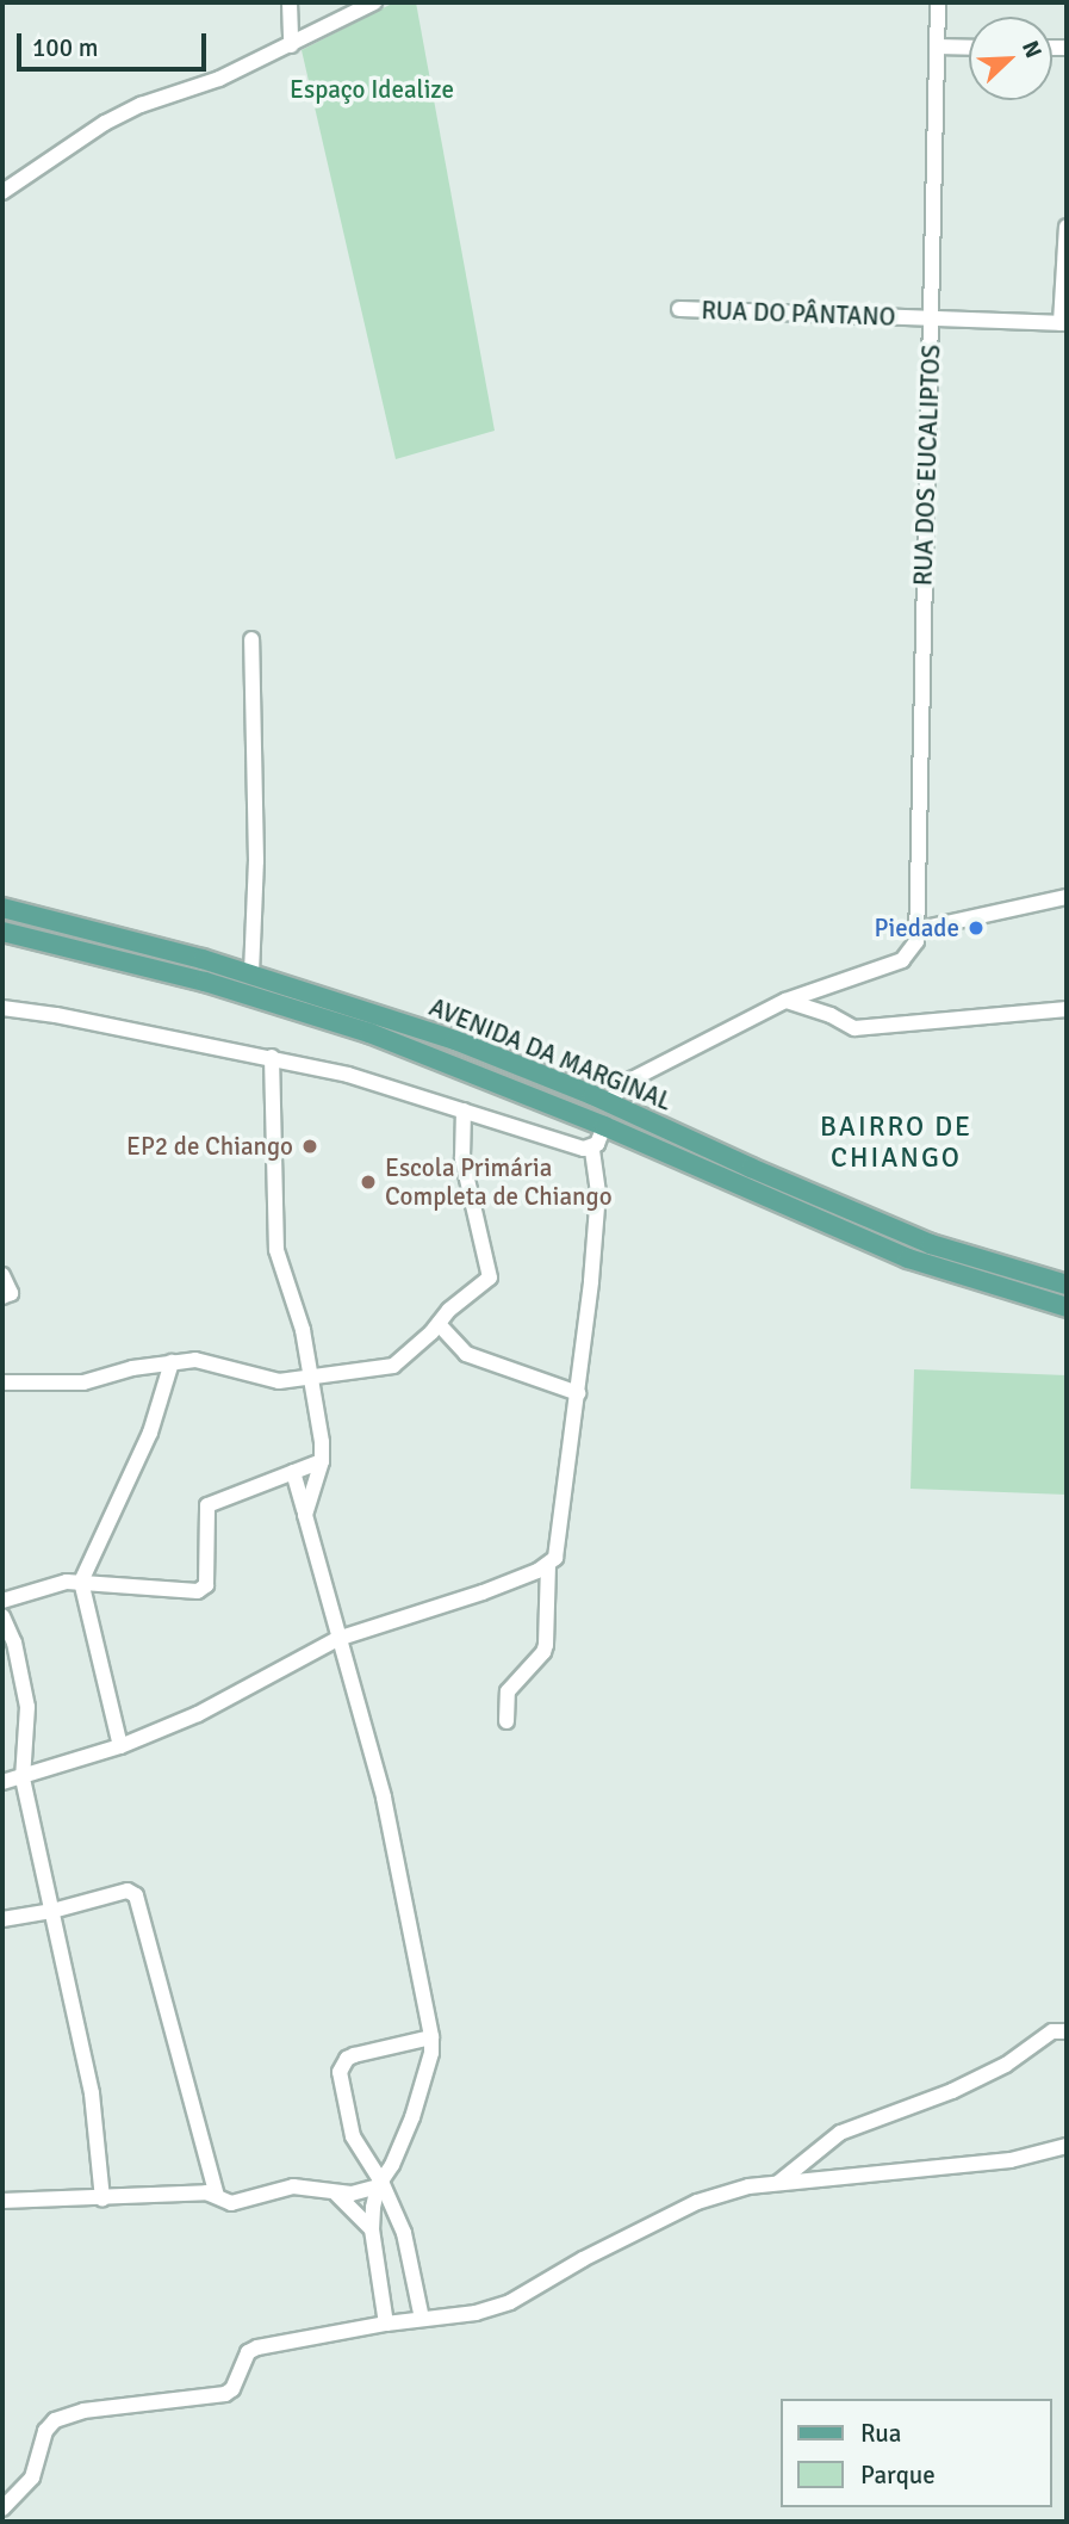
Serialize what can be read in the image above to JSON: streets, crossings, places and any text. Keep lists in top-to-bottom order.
{
  "streets": {
    "main road": ["AVENIDA DA MARGINAL"],
    "street": ["RUA DO PÂNTANO", "RUA DOS EUCALIPTOS"]
  },
  "crossings": [
    ["RUA DO PÂNTANO", "RUA DOS EUCALIPTOS"]
  ],
  "districts": ["BAIRRO DE CHIANGO"],
  "parks": ["Espaço Idealize"],
  "places": ["Piedade", "EP2 de Chiango", "Escola Primária Completa de Chiango"],
  "legend": ["Rua", "Parque"],
  "scale_bar": "100 m",
  "north": "top right"
}
